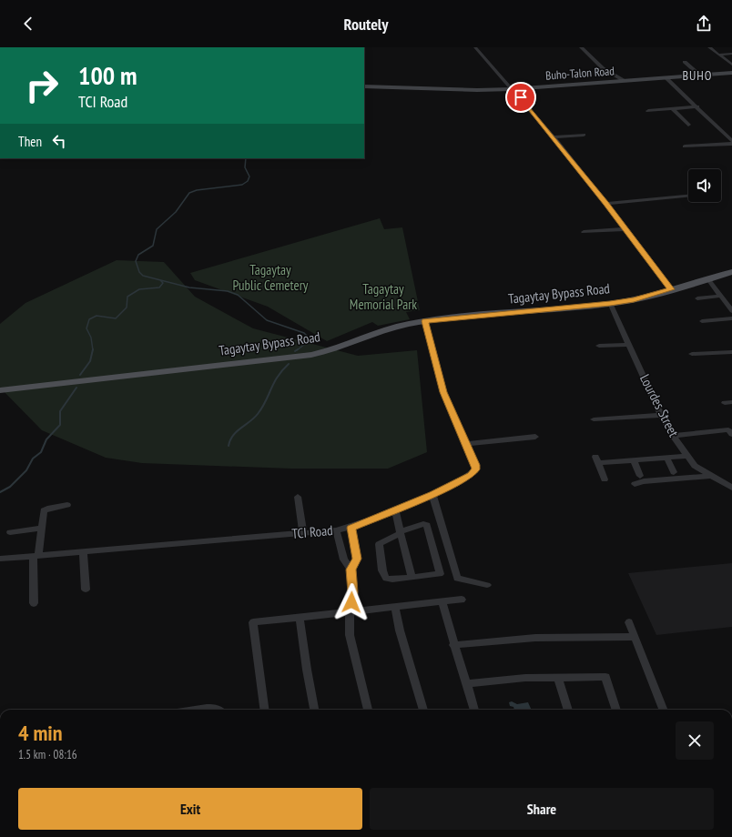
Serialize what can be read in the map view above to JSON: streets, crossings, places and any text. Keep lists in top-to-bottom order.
{
  "streets": {
    "main road": ["Tagaytay Bypass Road"],
    "street": ["Buho-Talon Road", "Lourdes Street", "TCI Road"]
  },
  "crossings": [
    ["Tagaytay Bypass Road", "Lourdes Street"],
    ["Tagaytay Bypass Road", "TCI Road"]
  ],
  "districts": ["BUHO"],
  "parks": ["Tagaytay Public Cemetery", "Tagaytay Memorial Park"],
  "page": {
    "header": "Routely",
    "turn": ["100 m", "TCI Road"],
    "then": "Then",
    "heading": ["4 min", "1.5 km · 08:16"],
    "buttons": ["Exit", "Share"]
  }
}
